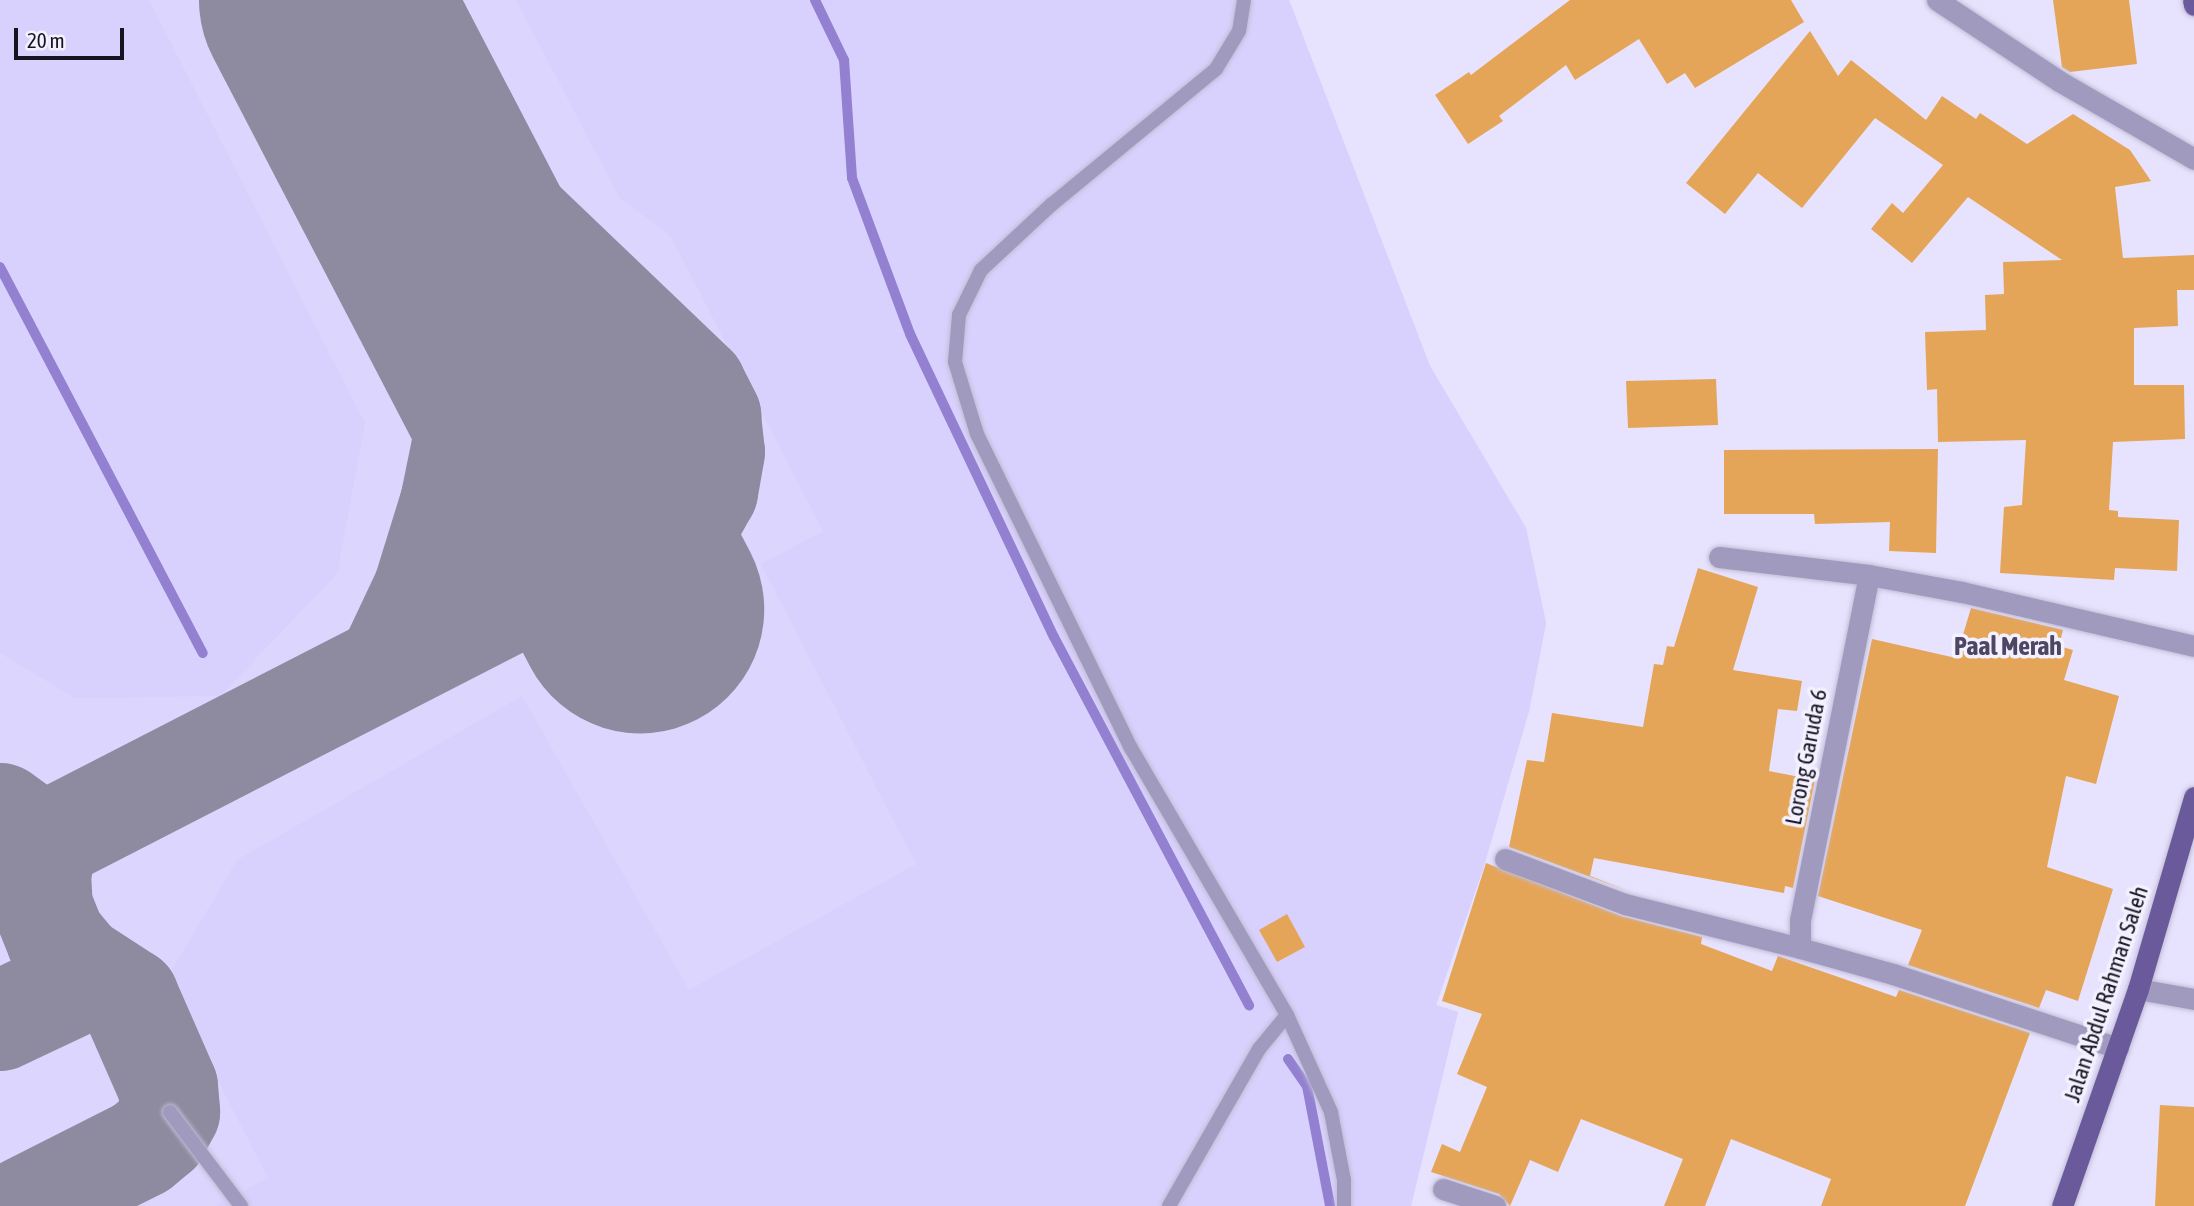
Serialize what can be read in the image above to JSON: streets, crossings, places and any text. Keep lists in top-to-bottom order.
{
  "streets": {
    "main road": ["Jalan Abdul Rahman Saleh"],
    "street": ["Lorong Garuda 6"]
  },
  "districts": ["Paal Merah"],
  "scale_bar": "20 m"
}
